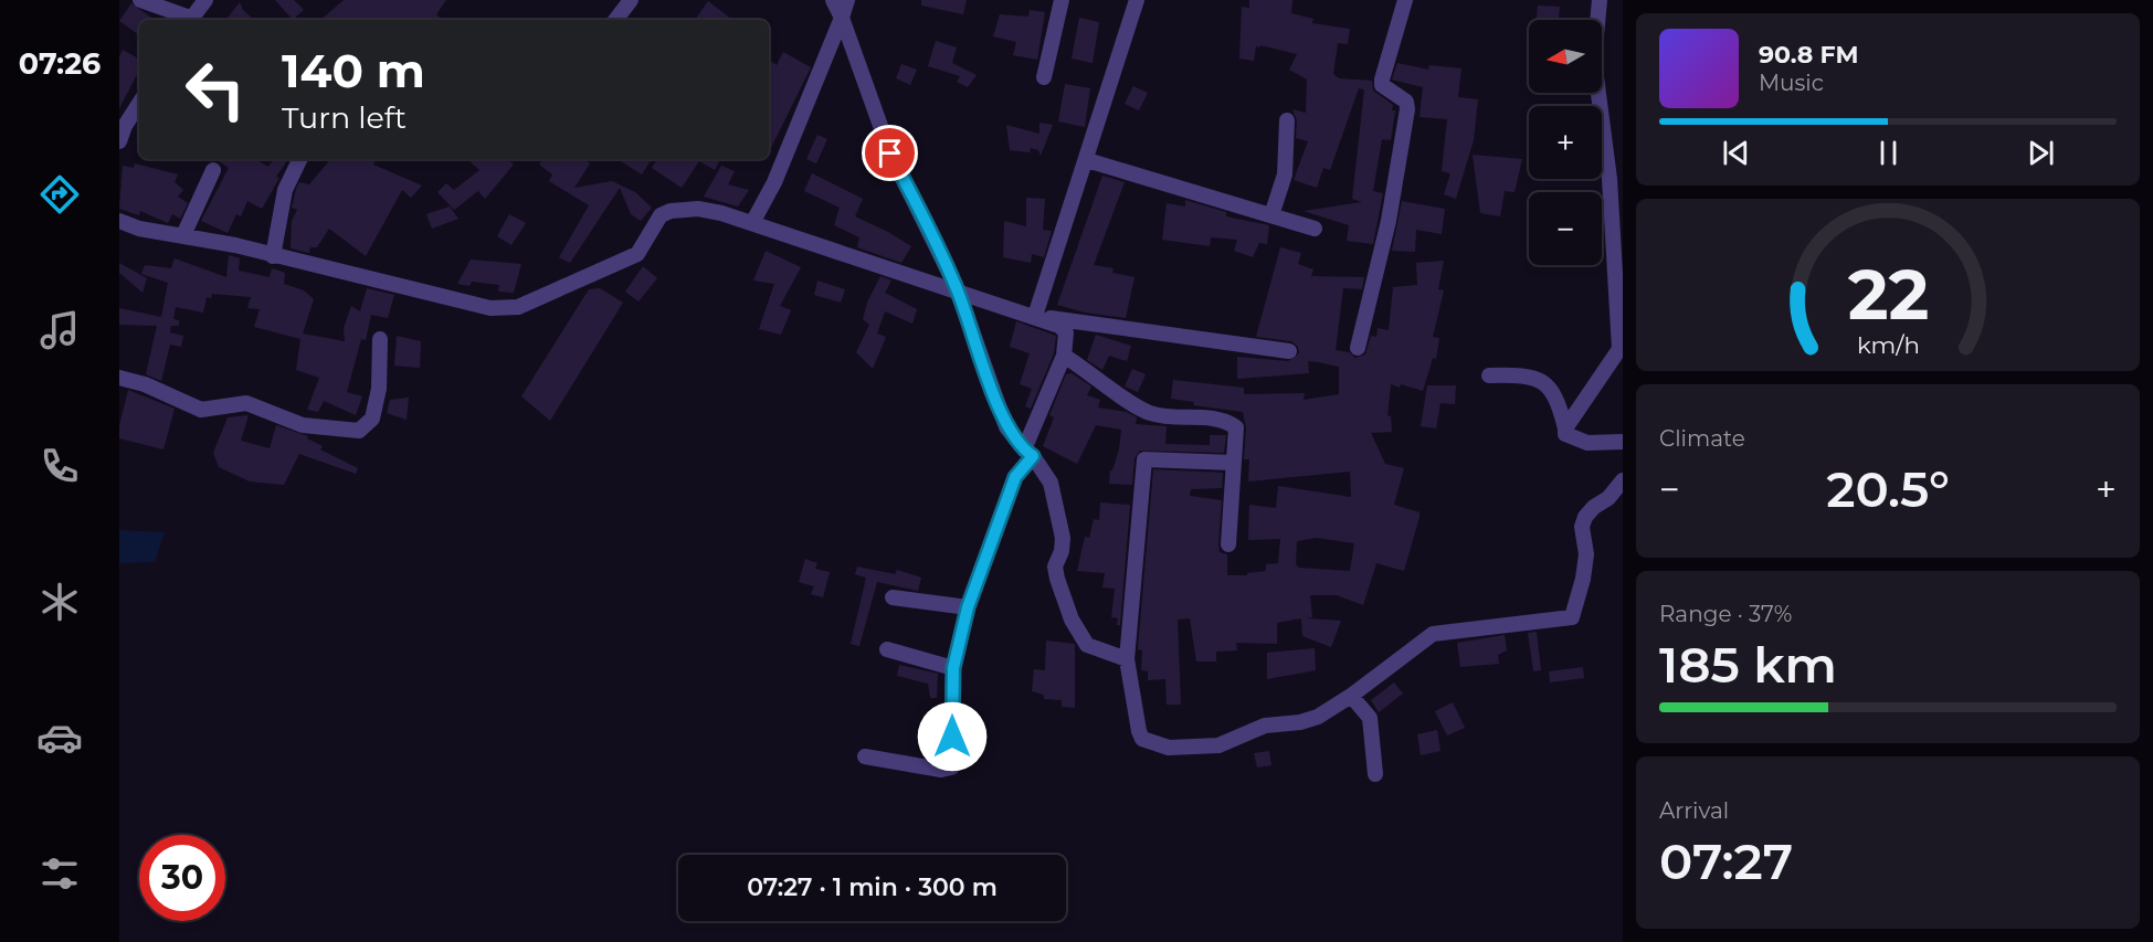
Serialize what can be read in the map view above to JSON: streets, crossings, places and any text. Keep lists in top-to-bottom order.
{
  "north": "left",
  "page": {
    "tabs": "07:26",
    "map_buttons": ["+", "−"],
    "turn": ["140 m", "Turn left"],
    "song": ["90.8 FM", "Music"],
    "tile": [
      "Climate",
      ["Range · 37%", "185 km"],
      ["Arrival", "07:27"]
    ],
    "heat": ["−", "20.5°", "+"],
    "limit": "30",
    "trip": "07:27 · 1 min · 300 m",
    "gauge": ["22", "km/h"]
  }
}
